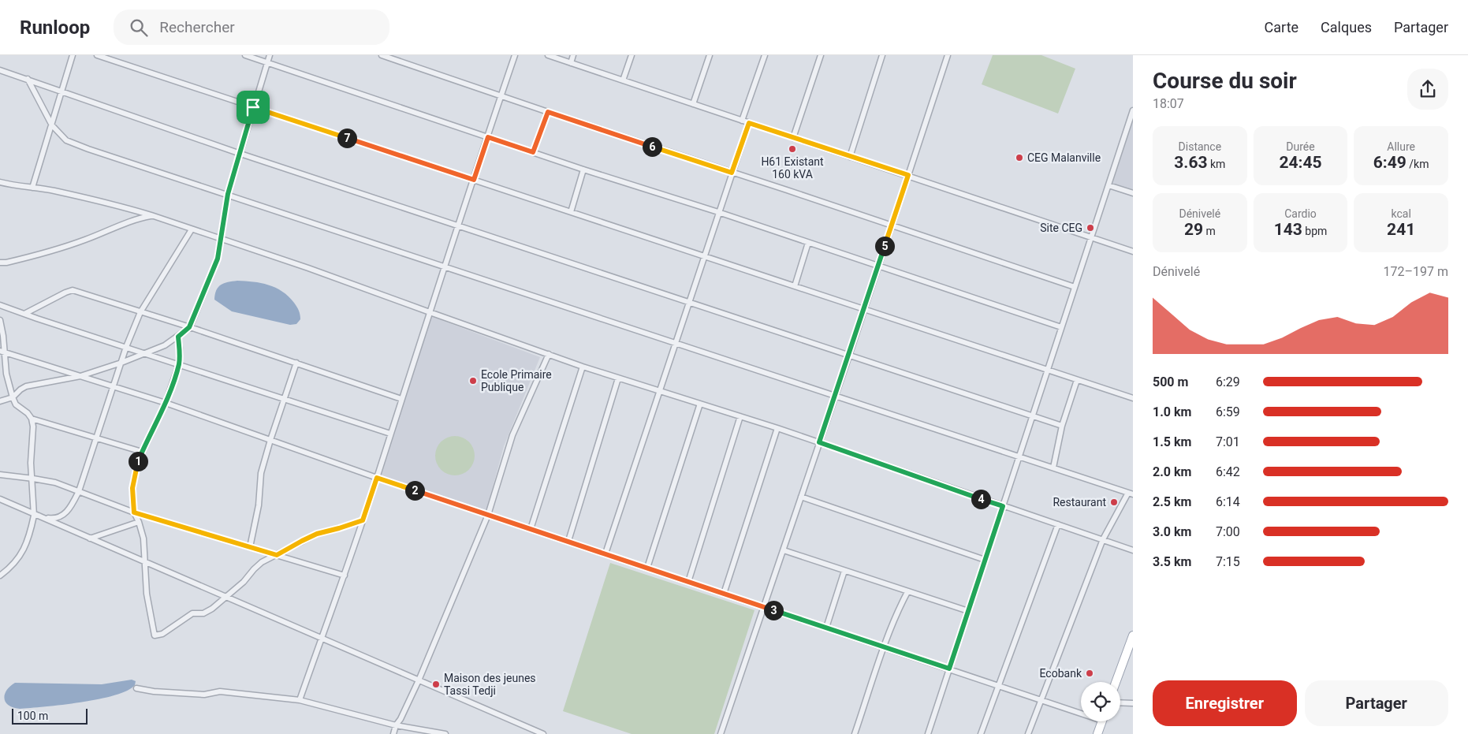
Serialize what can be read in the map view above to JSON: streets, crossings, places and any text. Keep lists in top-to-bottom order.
{
  "places": [
    "H61 Existant 160 kVA",
    "CEG Malanville",
    "Site CEG",
    "Ecole Primaire Publique",
    "Restaurant",
    "Ecobank",
    "Maison des jeunes Tassi Tedji"
  ],
  "scale_bar": "100 m",
  "page": {
    "header": "Runloop",
    "search": "Rechercher",
    "nav": ["Carte", "Calques", "Partager"],
    "heading": ["Course du soir", "18:07"],
    "stats": [
      ["Distance", "3.63 km"],
      ["Durée", "24:45"],
      ["Allure", "6:49 /km"],
      ["Dénivelé", "29 m"],
      ["Cardio", "143 bpm"],
      ["kcal", "241"]
    ],
    "pins": [
      "7",
      "6",
      "5",
      "1",
      "2",
      "4",
      "3"
    ],
    "chart": ["Dénivelé", "172–197 m"],
    "list": [
      {
        "name": "500 m",
        "note": "6:29"
      },
      {
        "name": "1.0 km",
        "note": "6:59"
      },
      {
        "name": "1.5 km",
        "note": "7:01"
      },
      {
        "name": "2.0 km",
        "note": "6:42"
      },
      {
        "name": "2.5 km",
        "note": "6:14"
      },
      {
        "name": "3.0 km",
        "note": "7:00"
      },
      {
        "name": "3.5 km",
        "note": "7:15"
      }
    ],
    "buttons": ["Enregistrer", "Partager"],
    "scale": "100 m"
  }
}
